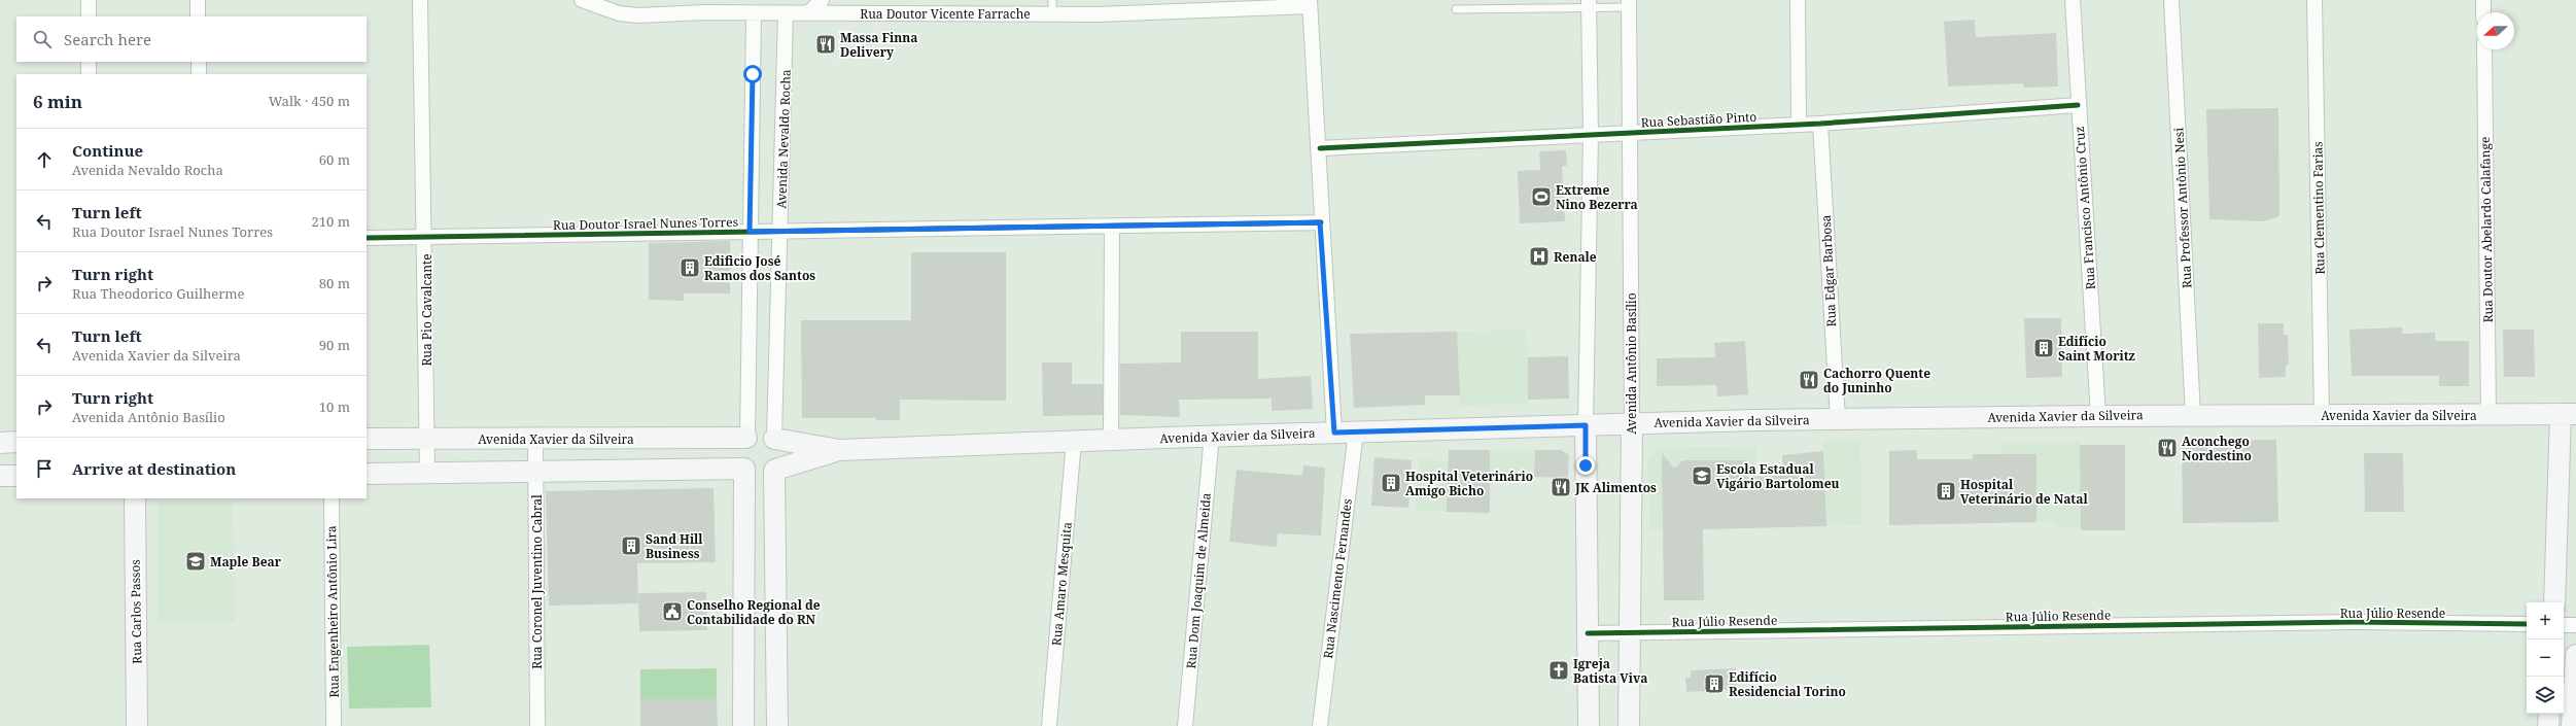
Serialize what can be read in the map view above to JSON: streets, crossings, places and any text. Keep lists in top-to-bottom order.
{
  "streets": {
    "main road": ["Avenida Antônio Basílio", "Avenida Xavier da Silveira", "Rua Carlos Passos"],
    "street": [
      "Rua Doutor Vicente Farrache",
      "Rua Sebastião Pinto",
      "Avenida Nevaldo Rocha",
      "Rua Francisco Antônio Cruz",
      "Rua Professor Antônio Nesi",
      "Rua Clementino Farias",
      "Rua Doutor Israel Nunes Torres",
      "Rua Doutor Abelardo Calafange",
      "Rua Edgar Barbosa",
      "Rua Pio Cavalcante",
      "Rua Nascimento Fernandes",
      "Rua Dom Joaquim de Almeida",
      "Rua Coronel Juventino Cabral",
      "Rua Amaro Mesquita",
      "Rua Engenheiro Antônio Lira",
      "Rua Júlio Resende"
    ]
  },
  "crossings": [
    ["Rua Doutor Vicente Farrache", "Avenida Nevaldo Rocha"],
    ["Rua Sebastião Pinto", "Rua Francisco Antônio Cruz"],
    ["Rua Sebastião Pinto", "Rua Edgar Barbosa"],
    ["Rua Sebastião Pinto", "Avenida Antônio Basílio"],
    ["Avenida Nevaldo Rocha", "Rua Doutor Israel Nunes Torres"],
    ["Avenida Nevaldo Rocha", "Avenida Xavier da Silveira"],
    ["Rua Francisco Antônio Cruz", "Avenida Xavier da Silveira"],
    ["Rua Professor Antônio Nesi", "Avenida Xavier da Silveira"],
    ["Rua Clementino Farias", "Avenida Xavier da Silveira"],
    ["Rua Doutor Israel Nunes Torres", "Rua Pio Cavalcante"],
    ["Rua Doutor Abelardo Calafange", "Avenida Xavier da Silveira"],
    ["Rua Edgar Barbosa", "Avenida Xavier da Silveira"],
    ["Rua Pio Cavalcante", "Avenida Xavier da Silveira"],
    ["Avenida Antônio Basílio", "Avenida Xavier da Silveira"],
    ["Avenida Antônio Basílio", "Rua Júlio Resende"],
    ["Avenida Xavier da Silveira", "Rua Nascimento Fernandes"],
    ["Avenida Xavier da Silveira", "Rua Dom Joaquim de Almeida"],
    ["Avenida Xavier da Silveira", "Rua Coronel Juventino Cabral"],
    ["Avenida Xavier da Silveira", "Rua Amaro Mesquita"]
  ],
  "places": {
    "restaurant": [
      "Massa Finna Delivery",
      "Cachorro Quente do Juninho",
      "Aconchego Nordestino",
      "JK Alimentos"
    ],
    "sports": ["Extreme Nino Bezerra"],
    "hospital": ["Renale"],
    "building": [
      "Edificio José Ramos dos Santos",
      "Edifício Saint Moritz",
      "Hospital Veterinário Amigo Bicho",
      "Hospital Veterinário de Natal",
      "Sand Hill Business",
      "Edifício Residencial Torino"
    ],
    "school or university": ["Escola Estadual Vigário Bartolomeu", "Maple Bear"],
    "public building": ["Conselho Regional de Contabilidade do RN"],
    "church": ["Igreja Batista Viva"]
  },
  "north": "left",
  "page": {
    "search": "Search here",
    "heading": ["6 min", "Walk · 450 m"],
    "list": [
      ["Continue", "Avenida Nevaldo Rocha", "60 m"],
      ["Turn left", "Rua Doutor Israel Nunes Torres", "210 m"],
      ["Turn right", "Rua Theodorico Guilherme", "80 m"],
      ["Turn left", "Avenida Xavier da Silveira", "90 m"],
      ["Turn right", "Avenida Antônio Basílio", "10 m"],
      "Arrive at destination"
    ],
    "map_buttons": ["+", "−"]
  }
}
